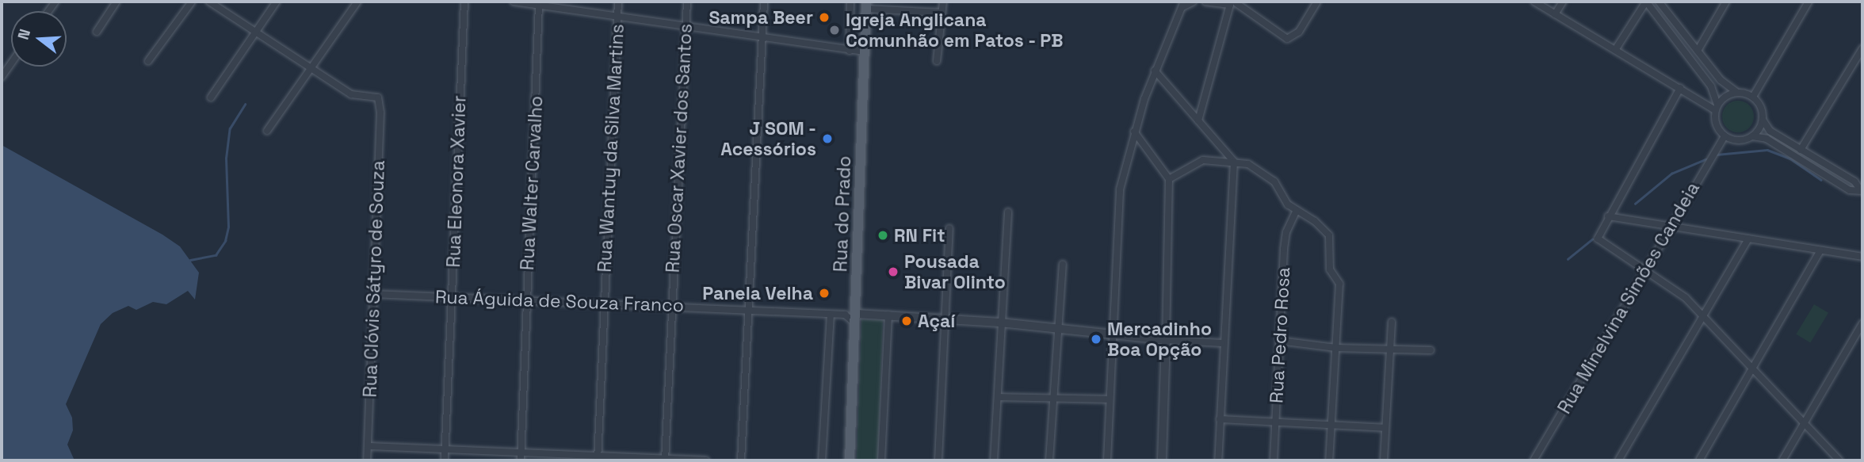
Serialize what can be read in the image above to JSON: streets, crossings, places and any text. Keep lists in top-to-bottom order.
{
  "streets": {
    "main road": ["Rua do Prado"],
    "street": [
      "Rua Wantuy da Silva Martins",
      "Rua Oscar Xavier dos Santos",
      "Rua Eleonora Xavier",
      "Rua Walter Carvalho",
      "Rua Clóvis Sátyro de Souza",
      "Rua Minelvina Simões Candeia",
      "Rua Águida de Souza Franco",
      "Rua Pedro Rosa"
    ]
  },
  "crossings": [
    ["Rua Wantuy da Silva Martins", "Rua Águida de Souza Franco"],
    ["Rua Oscar Xavier dos Santos", "Rua Águida de Souza Franco"],
    ["Rua Eleonora Xavier", "Rua Águida de Souza Franco"],
    ["Rua Walter Carvalho", "Rua Águida de Souza Franco"],
    ["Rua Clóvis Sátyro de Souza", "Rua Águida de Souza Franco"]
  ],
  "places": [
    "Sampa Beer",
    "Igreja Anglicana Comunhão em Patos - PB",
    "J SOM - Acessórios",
    "RN Fit",
    "Pousada Bivar Olinto",
    "Panela Velha",
    "Açaí",
    "Mercadinho Boa Opção"
  ],
  "north": "left"
}
